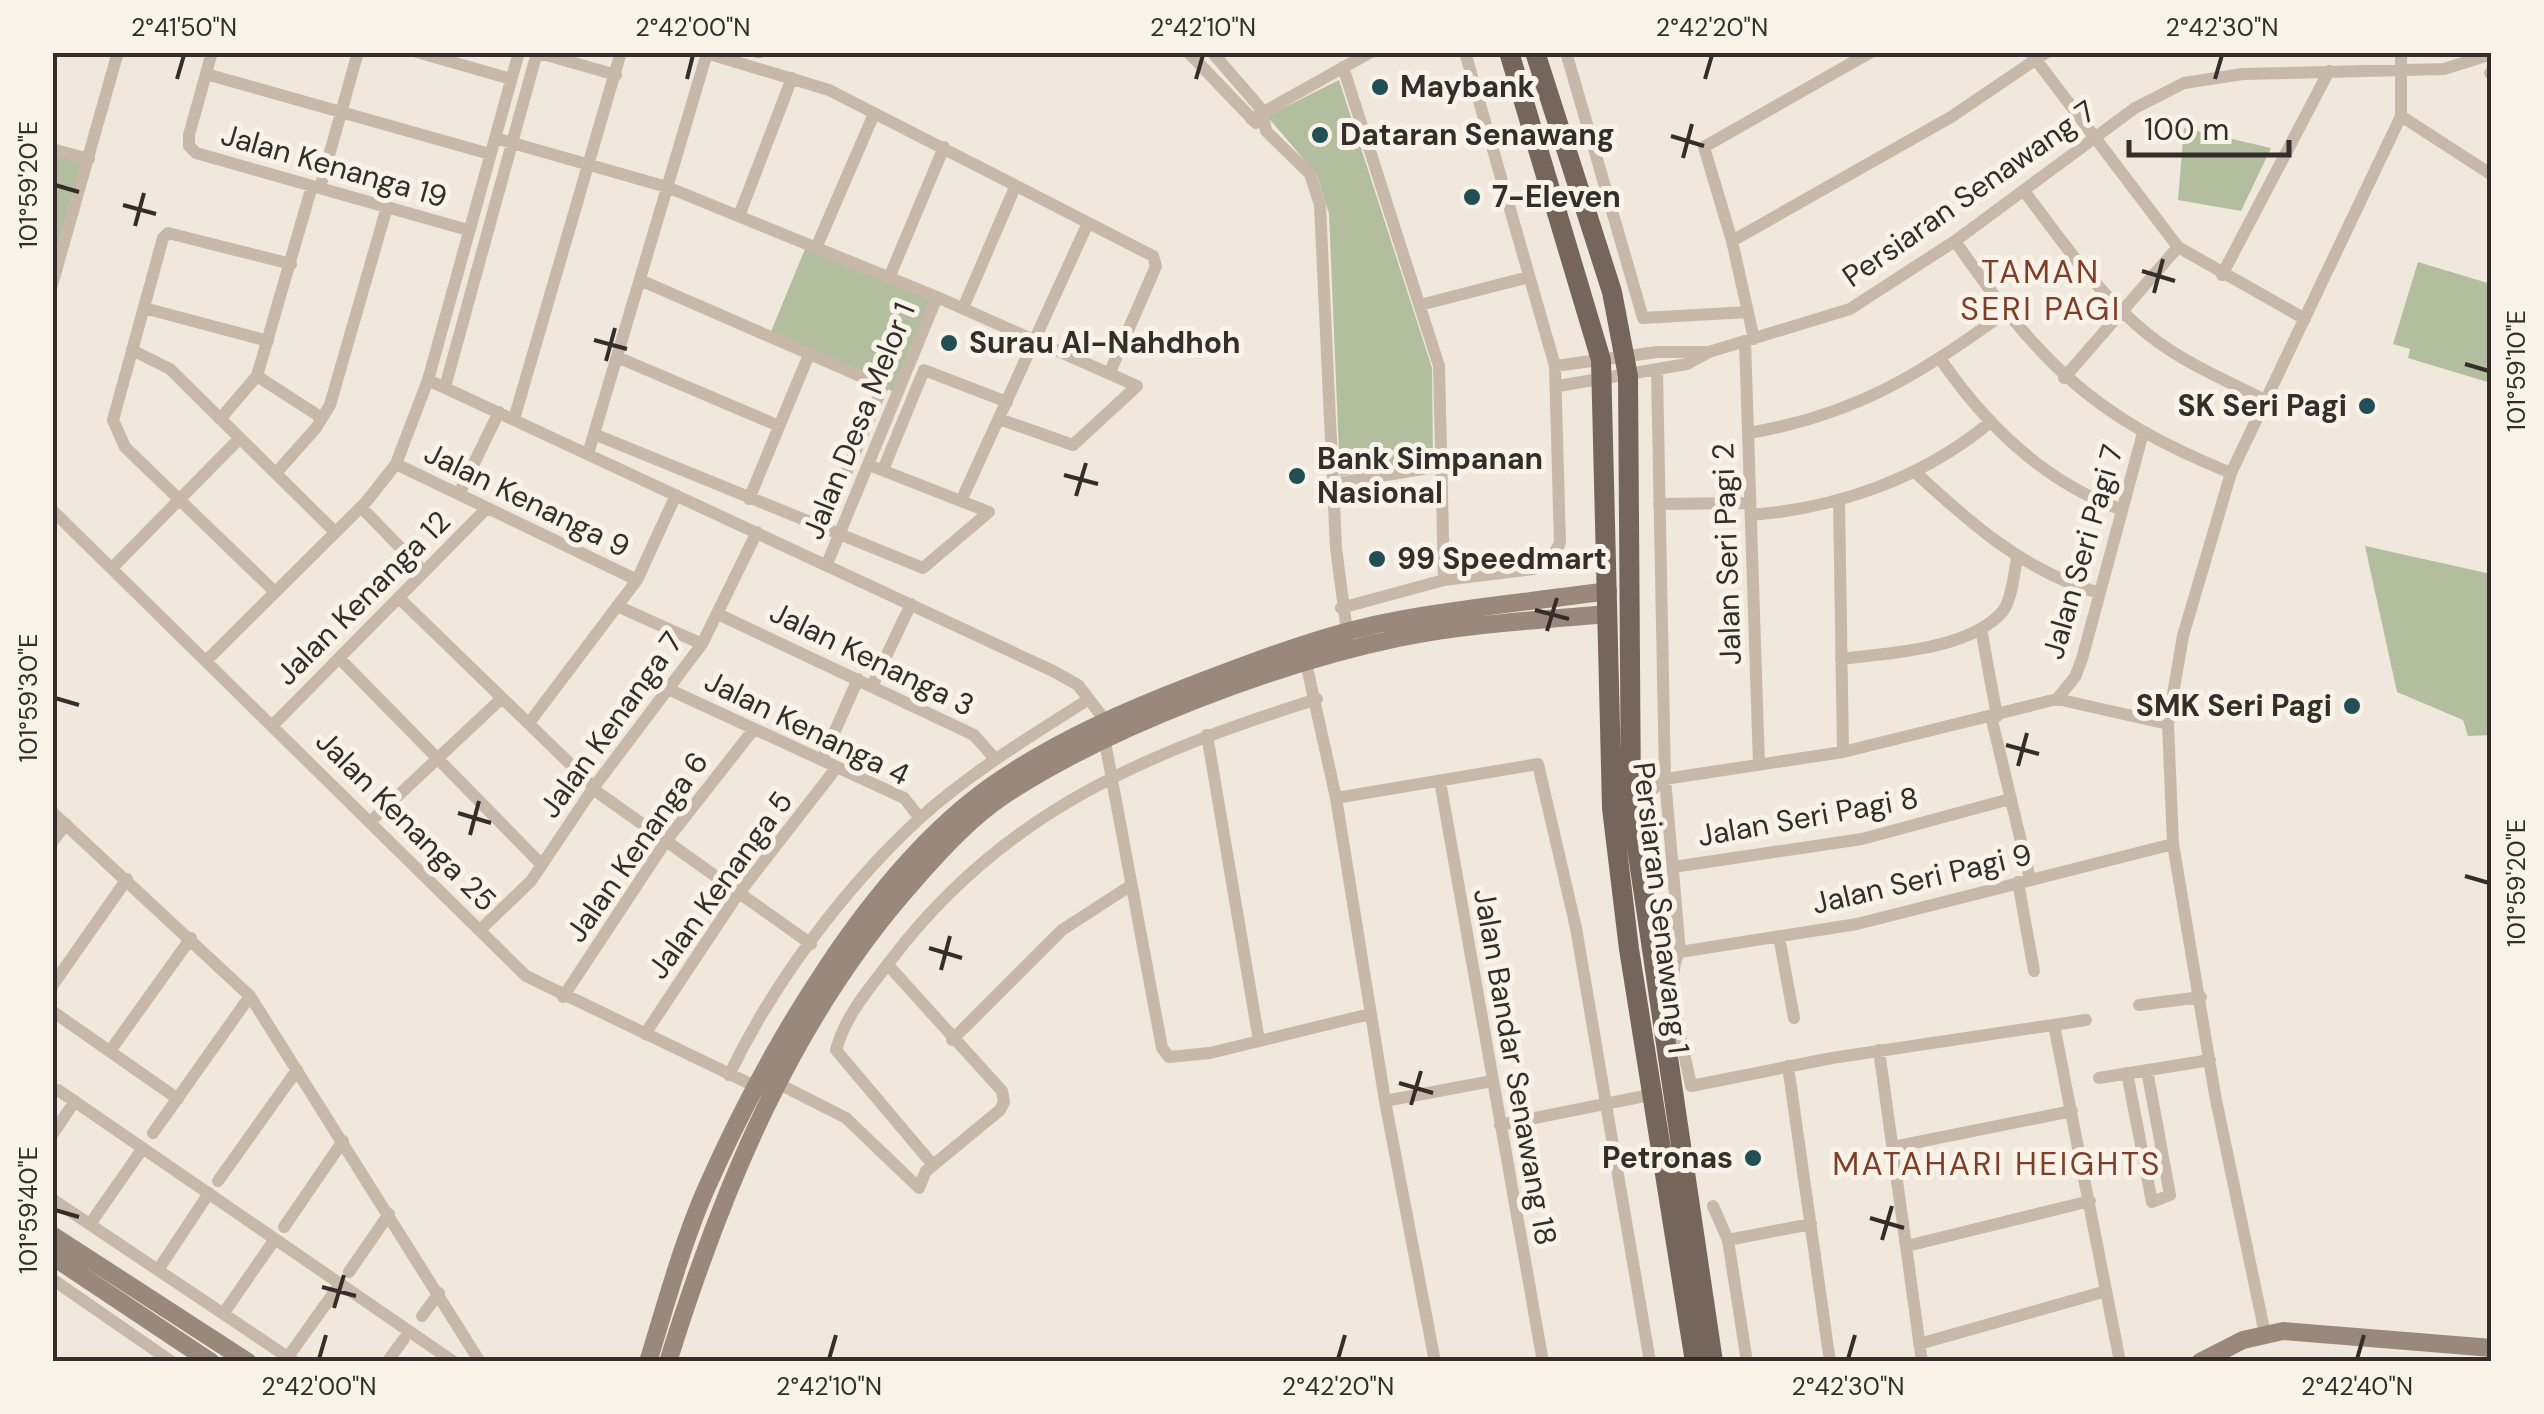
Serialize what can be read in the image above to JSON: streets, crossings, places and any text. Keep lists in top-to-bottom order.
{
  "streets": {
    "main road": ["Persiaran Senawang 1"],
    "street": [
      "Jalan Kenanga 19",
      "Persiaran Senawang 7",
      "Jalan Desa Melor 1",
      "Jalan Kenanga 9",
      "Jalan Seri Pagi 7",
      "Jalan Seri Pagi 2",
      "Jalan Kenanga 12",
      "Jalan Kenanga 3",
      "Jalan Kenanga 7",
      "Jalan Kenanga 4",
      "Jalan Seri Pagi 8",
      "Jalan Kenanga 25",
      "Jalan Kenanga 6",
      "Jalan Seri Pagi 9",
      "Jalan Kenanga 5",
      "Jalan Bandar Senawang 18"
    ]
  },
  "crossings": [
    ["Persiaran Senawang 7", "Jalan Seri Pagi 2"],
    ["Jalan Kenanga 9", "Jalan Kenanga 12"],
    ["Jalan Seri Pagi 7", "Jalan Seri Pagi 2"],
    ["Jalan Kenanga 12", "Jalan Kenanga 25"],
    ["Jalan Kenanga 3", "Jalan Kenanga 7"],
    ["Jalan Kenanga 7", "Jalan Kenanga 4"],
    ["Jalan Kenanga 7", "Jalan Kenanga 25"],
    ["Jalan Kenanga 4", "Jalan Kenanga 6"],
    ["Jalan Kenanga 4", "Jalan Kenanga 5"],
    ["Jalan Kenanga 25", "Jalan Kenanga 6"],
    ["Jalan Kenanga 25", "Jalan Kenanga 5"]
  ],
  "districts": ["TAMAN SERI PAGI", "MATAHARI HEIGHTS"],
  "places": [
    "Maybank",
    "Dataran Senawang",
    "7-Eleven",
    "Surau Al-Nahdhoh",
    "SK Seri Pagi",
    "Bank Simpanan Nasional",
    "99 Speedmart",
    "SMK Seri Pagi",
    "Petronas"
  ],
  "scale_bar": "100 m",
  "coordinates": [
    "2°41'50\"N",
    "2°42'00\"N",
    "2°42'10\"N",
    "2°42'20\"N",
    "2°42'30\"N",
    "101°59'20\"E",
    "101°59'10\"E",
    "101°59'30\"E",
    "101°59'40\"E",
    "2°42'40\"N"
  ]
}
